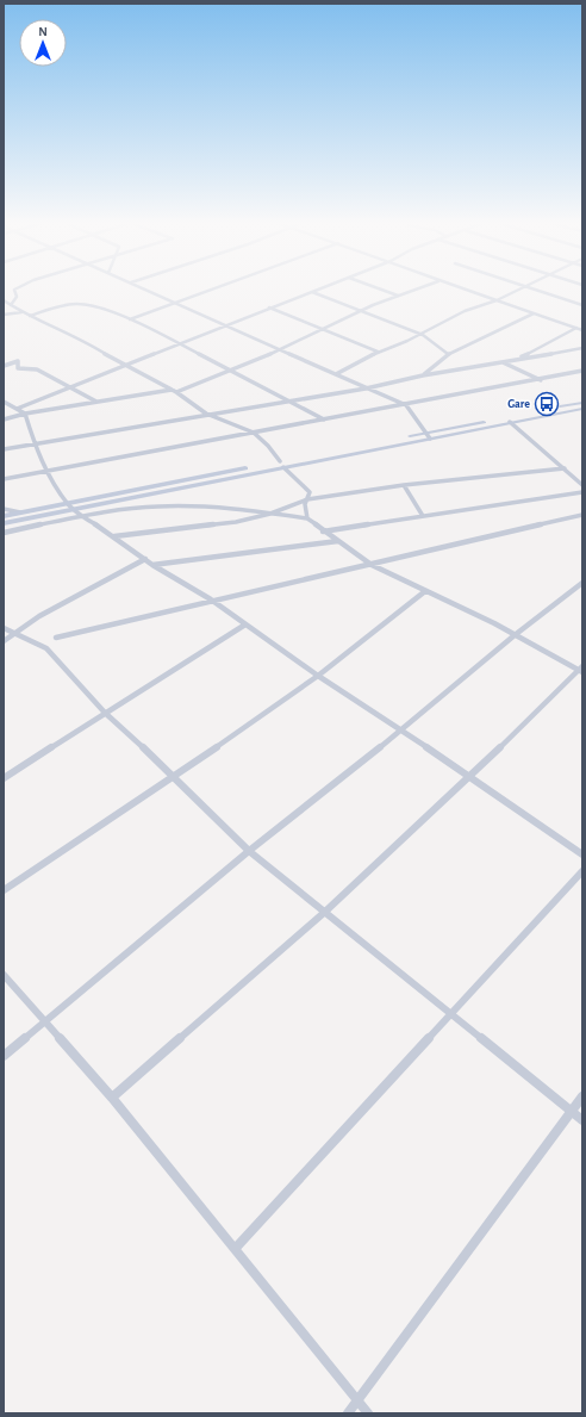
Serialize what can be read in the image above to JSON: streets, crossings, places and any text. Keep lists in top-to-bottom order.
{
  "places": {
    "bus stop": ["Gare"]
  },
  "north": "top"
}
